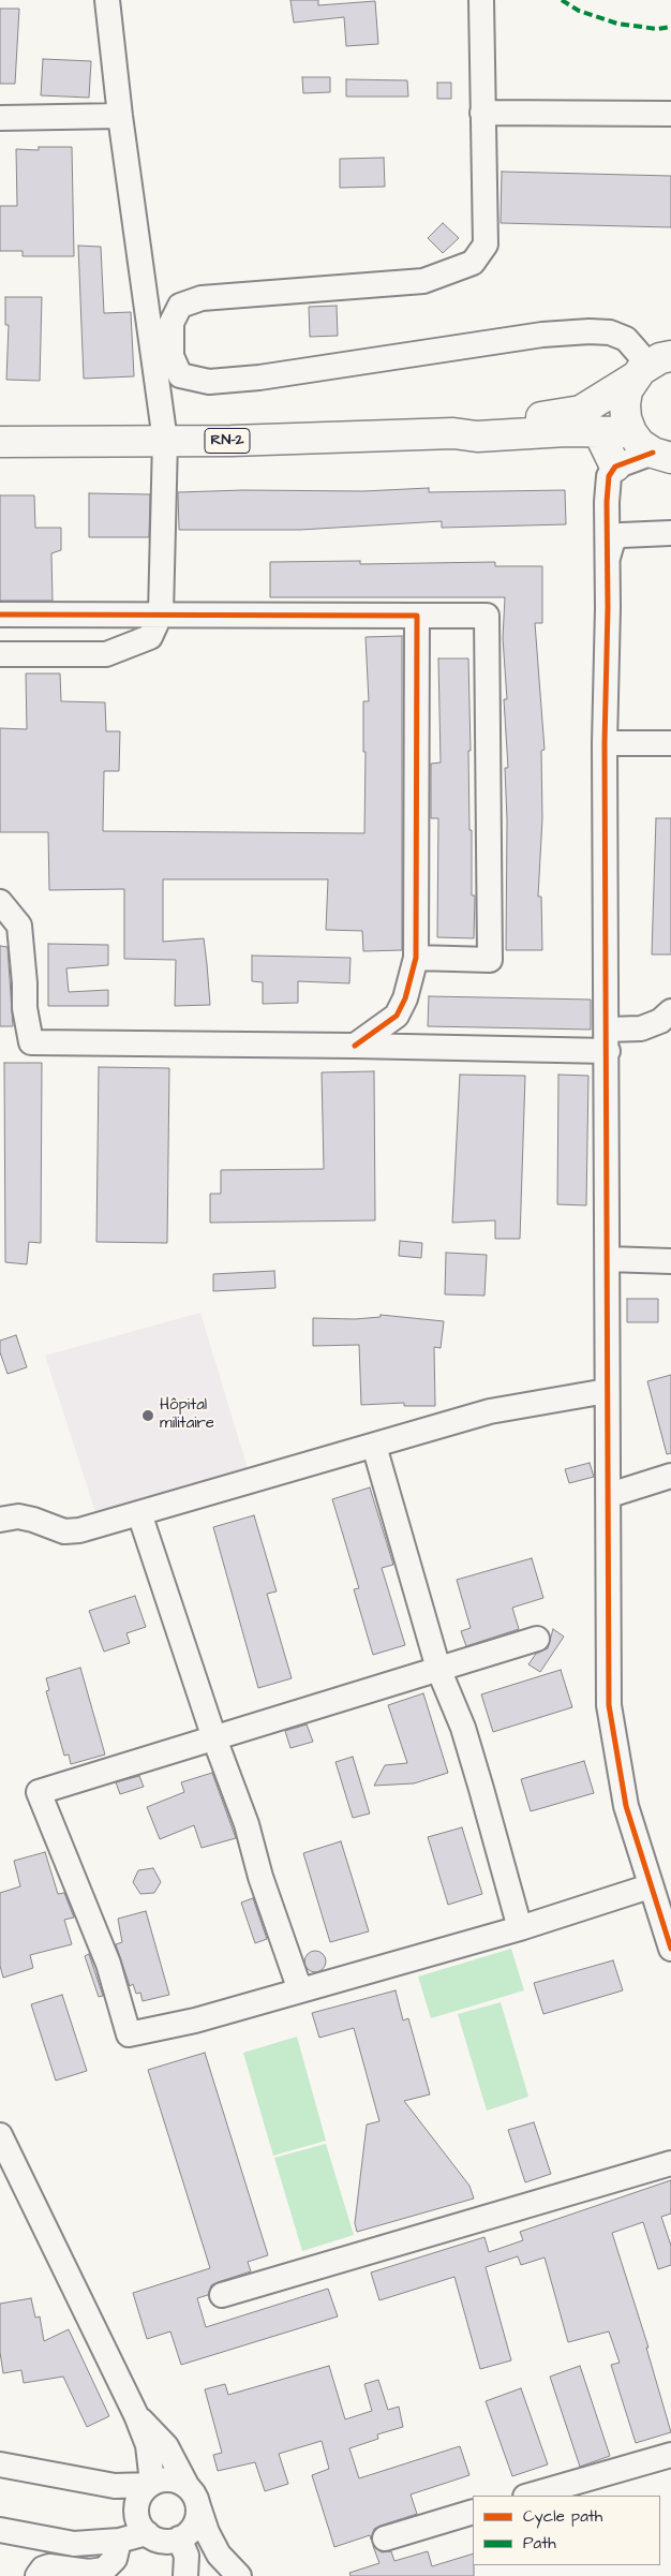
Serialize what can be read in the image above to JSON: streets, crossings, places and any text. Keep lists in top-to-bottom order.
{
  "streets": {
    "main road": ["RN-2"]
  },
  "places": ["Hôpital militaire"],
  "legend": ["Cycle path", "Path"]
}
